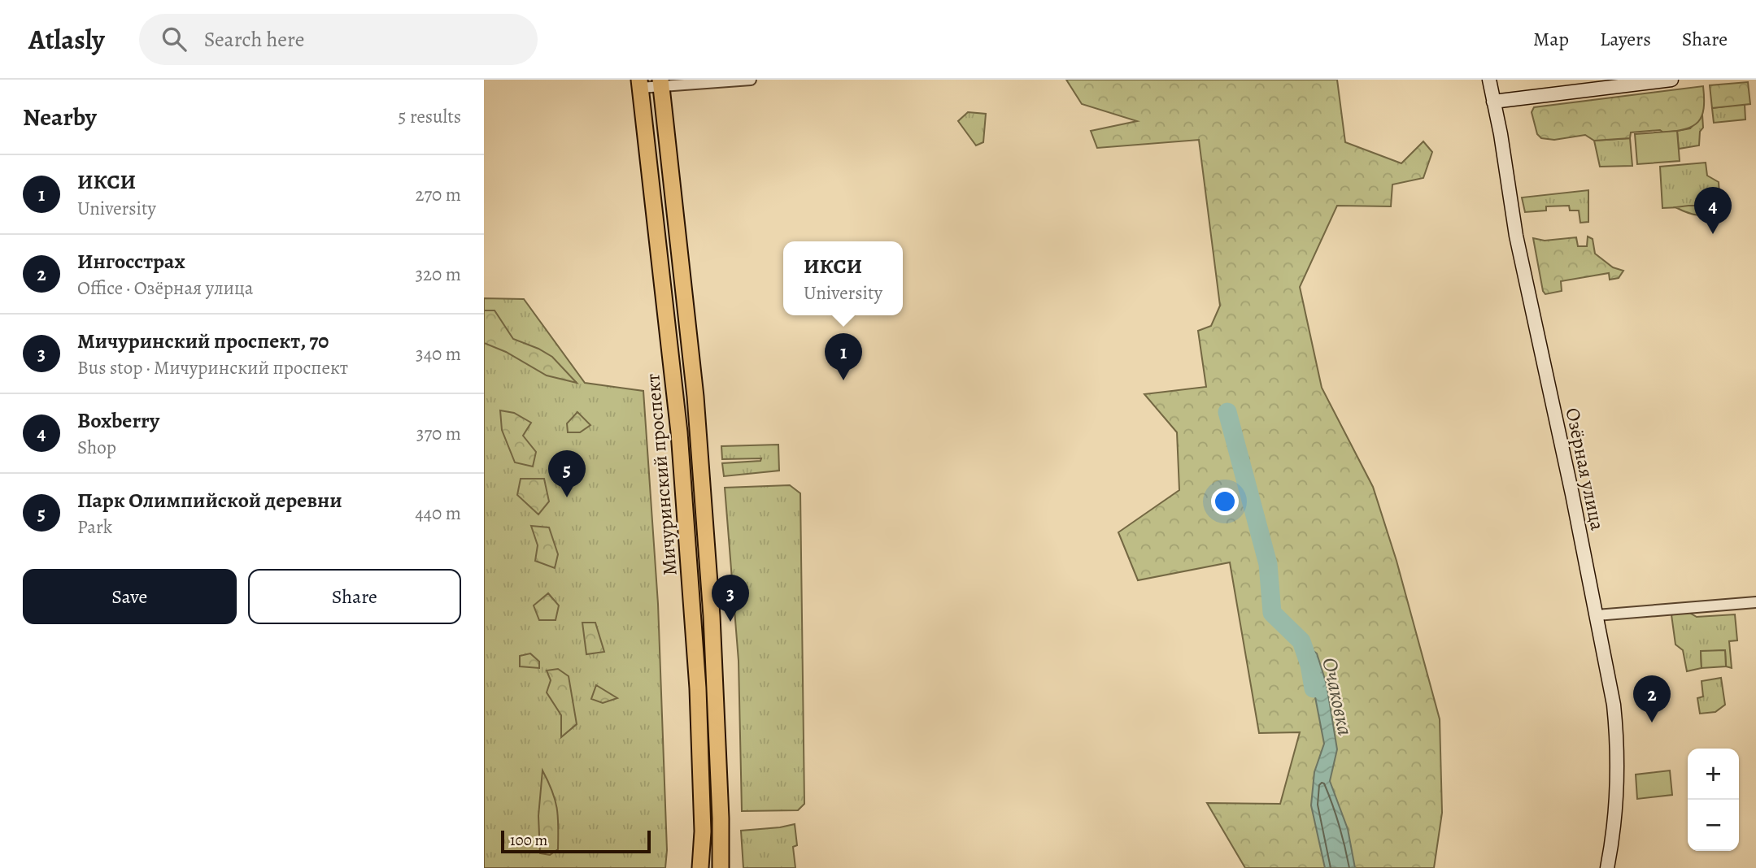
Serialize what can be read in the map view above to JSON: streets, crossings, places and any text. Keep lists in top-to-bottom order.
{
  "streets": {
    "main road": ["Мичуринский проспект"],
    "street": ["Озёрная улица"]
  },
  "water": ["Очаковка"],
  "scale_bar": "100 m",
  "page": {
    "header": "Atlasly",
    "search": "Search here",
    "nav": ["Map", "Layers", "Share"],
    "heading": ["Nearby", "5 results"],
    "list": [
      {
        "mark": "1",
        "name": "ИКСИ",
        "note": "University",
        "value": "270 m"
      },
      {
        "mark": "2",
        "name": "Ингосстрах",
        "note": "Office · Озёрная улица",
        "value": "320 m"
      },
      {
        "mark": "3",
        "name": "Мичуринский проспект, 70",
        "note": "Bus stop · Мичуринский проспект",
        "value": "340 m"
      },
      {
        "mark": "4",
        "name": "Boxberry",
        "note": "Shop",
        "value": "370 m"
      },
      {
        "mark": "5",
        "name": "Парк Олимпийской деревни",
        "note": "Park",
        "value": "440 m"
      }
    ],
    "pins": [
      "4",
      "1",
      "5",
      "3",
      "2"
    ],
    "popup": ["ИКСИ", "University"],
    "buttons": ["Save", "Share"],
    "map_buttons": ["+", "−"],
    "scale": "100 m"
  }
}
